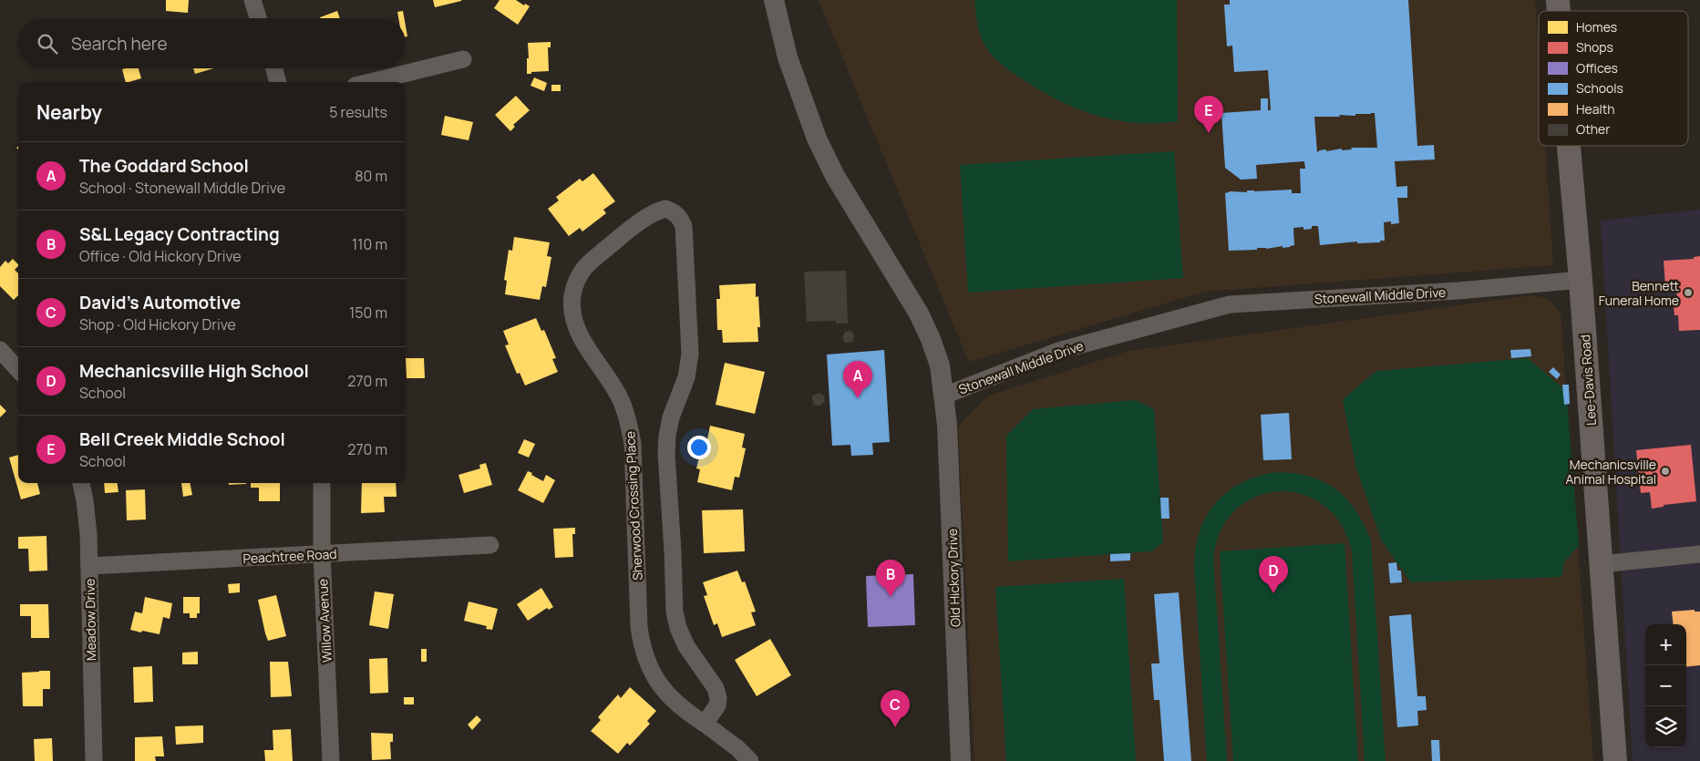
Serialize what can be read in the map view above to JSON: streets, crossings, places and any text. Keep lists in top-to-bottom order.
{
  "streets": {
    "main road": ["Lee-Davis Road"],
    "street": [
      "Stonewall Middle Drive",
      "Sherwood Crossing Place",
      "Peachtree Road",
      "Old Hickory Drive",
      "Meadow Drive",
      "Willow Avenue"
    ]
  },
  "crossings": [
    ["Stonewall Middle Drive", "Lee-Davis Road"],
    ["Stonewall Middle Drive", "Old Hickory Drive"],
    ["Peachtree Road", "Meadow Drive"],
    ["Peachtree Road", "Willow Avenue"]
  ],
  "places": ["Bennett Funeral Home", "Mechanicsville Animal Hospital"],
  "legend": [
    "Homes",
    "Shops",
    "Offices",
    "Schools",
    "Health",
    "Other"
  ],
  "page": {
    "search": "Search here",
    "heading": ["Nearby", "5 results"],
    "pins": [
      "E",
      "A",
      "D",
      "B",
      "C"
    ],
    "list": [
      {
        "mark": "A",
        "name": "The Goddard School",
        "note": "School · Stonewall Middle Drive",
        "value": "80 m"
      },
      {
        "mark": "B",
        "name": "S&L Legacy Contracting",
        "note": "Office · Old Hickory Drive",
        "value": "110 m"
      },
      {
        "mark": "C",
        "name": "David's Automotive",
        "note": "Shop · Old Hickory Drive",
        "value": "150 m"
      },
      {
        "mark": "D",
        "name": "Mechanicsville High School",
        "note": "School",
        "value": "270 m"
      },
      {
        "mark": "E",
        "name": "Bell Creek Middle School",
        "note": "School",
        "value": "270 m"
      }
    ],
    "map_buttons": ["+", "−"]
  }
}
